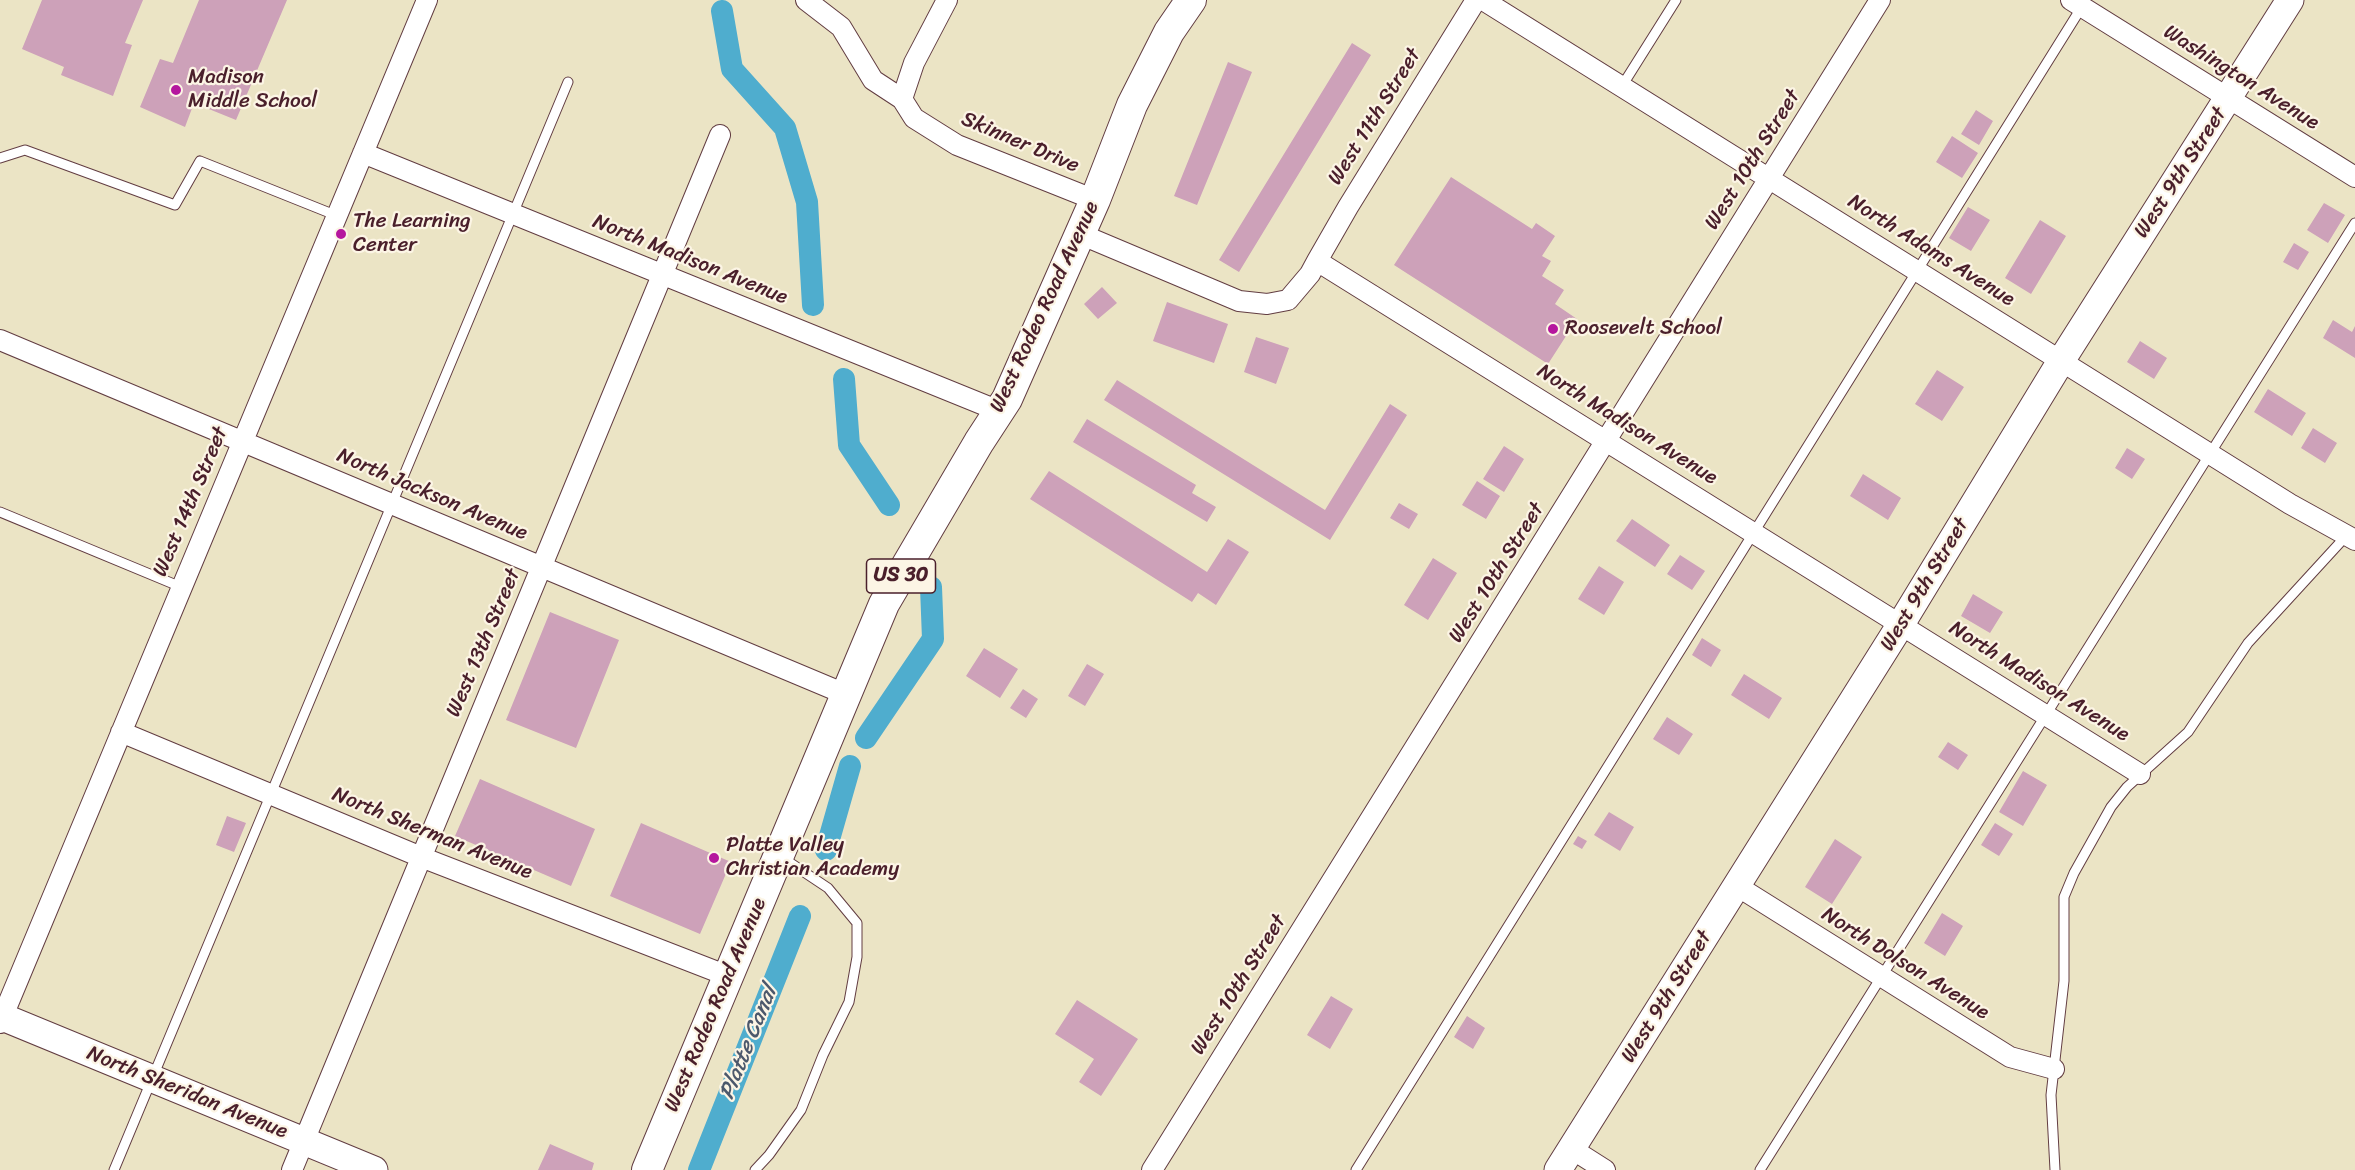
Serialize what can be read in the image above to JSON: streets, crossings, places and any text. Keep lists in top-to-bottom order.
{
  "streets": {
    "main road": ["West Rodeo Road Avenue", "US 30"],
    "street": [
      "Washington Avenue",
      "West 11th Street",
      "Skinner Drive",
      "West 10th Street",
      "West 9th Street",
      "North Adams Avenue",
      "North Madison Avenue",
      "North Jackson Avenue",
      "West 14th Street",
      "West 13th Street",
      "North Sherman Avenue",
      "North Dolson Avenue",
      "North Sheridan Avenue"
    ]
  },
  "crossings": [
    ["Washington Avenue", "West 9th Street"],
    ["West 11th Street", "North Madison Avenue"],
    ["Skinner Drive", "West Rodeo Road Avenue"],
    ["West 10th Street", "North Adams Avenue"],
    ["West 10th Street", "North Madison Avenue"],
    ["West 9th Street", "North Adams Avenue"],
    ["West 9th Street", "North Madison Avenue"],
    ["West 9th Street", "North Dolson Avenue"],
    ["North Madison Avenue", "West Rodeo Road Avenue"],
    ["North Madison Avenue", "West 14th Street"],
    ["North Madison Avenue", "West 13th Street"],
    ["West Rodeo Road Avenue", "North Jackson Avenue"],
    ["West Rodeo Road Avenue", "North Sherman Avenue"],
    ["North Jackson Avenue", "West 14th Street"],
    ["North Jackson Avenue", "West 13th Street"],
    ["West 14th Street", "North Sherman Avenue"],
    ["West 14th Street", "North Sheridan Avenue"],
    ["West 13th Street", "North Sherman Avenue"],
    ["West 13th Street", "North Sheridan Avenue"]
  ],
  "water": ["Platte Canal"],
  "places": [
    "Madison Middle School",
    "The Learning Center",
    "Roosevelt School",
    "Platte Valley Christian Academy"
  ]
}
